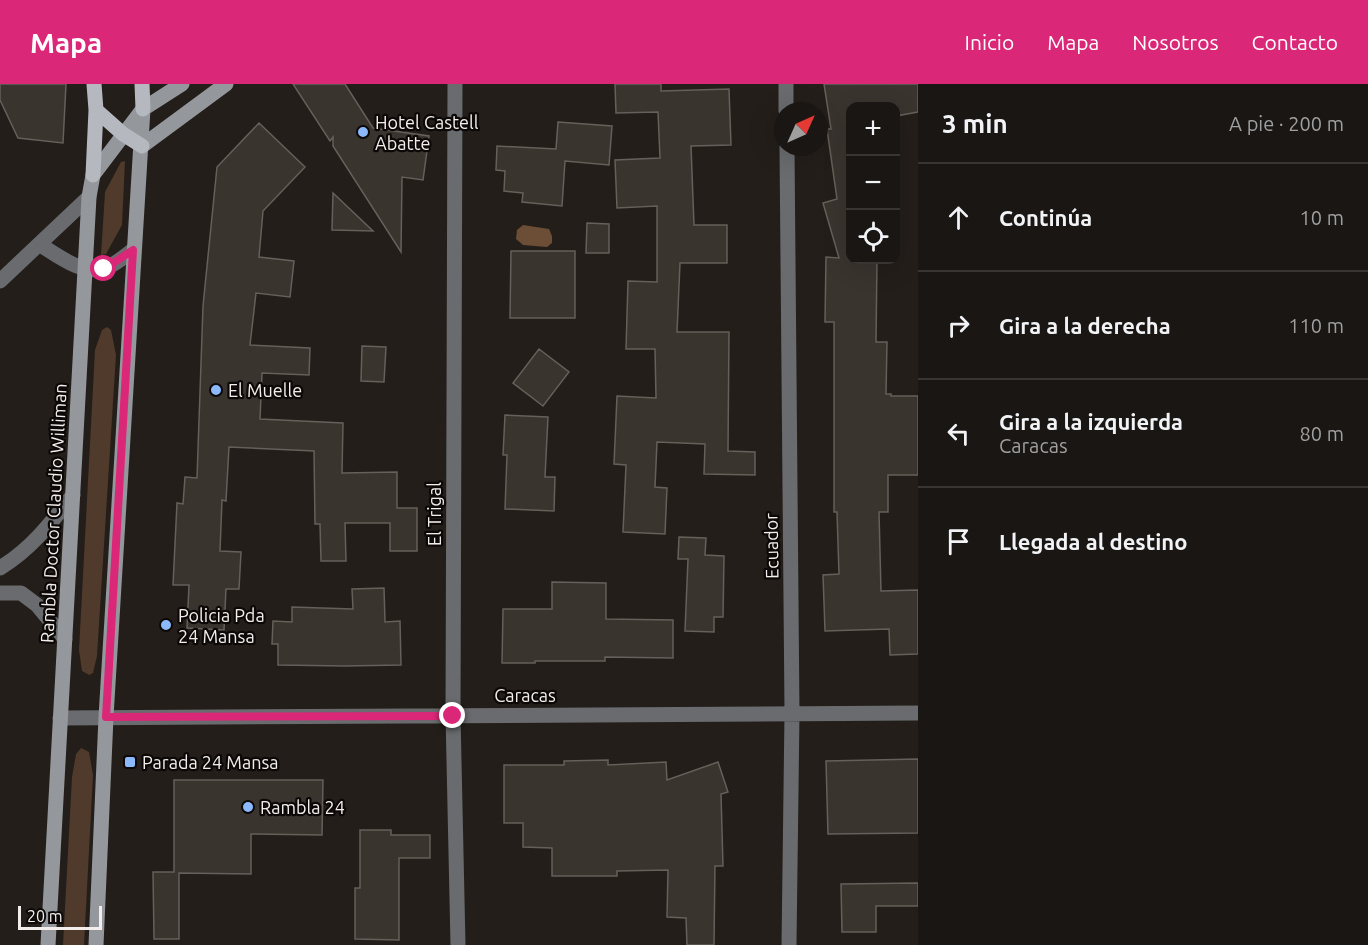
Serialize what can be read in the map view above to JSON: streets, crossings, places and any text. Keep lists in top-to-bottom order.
{
  "streets": {
    "main road": ["Rambla Doctor Claudio Williman"],
    "street": ["El Trigal", "Ecuador", "Caracas"]
  },
  "crossings": [
    ["Rambla Doctor Claudio Williman", "Caracas"],
    ["El Trigal", "Caracas"],
    ["Ecuador", "Caracas"]
  ],
  "places": {
    "other": [
      "Hotel Castell Abatte",
      "El Muelle",
      "Policia Pda 24 Mansa",
      "Rambla 24"
    ],
    "transit": ["Parada 24 Mansa"]
  },
  "scale_bar": "20 m",
  "north": "top right",
  "page": {
    "header": "Mapa",
    "nav": [
      "Inicio",
      "Mapa",
      "Nosotros",
      "Contacto"
    ],
    "heading": ["3 min", "A pie · 200 m"],
    "map_buttons": ["+", "−"],
    "list": [
      ["Continúa", "10 m"],
      ["Gira a la derecha", "110 m"],
      ["Gira a la izquierda", "Caracas", "80 m"],
      "Llegada al destino"
    ],
    "scale": "20 m"
  }
}
